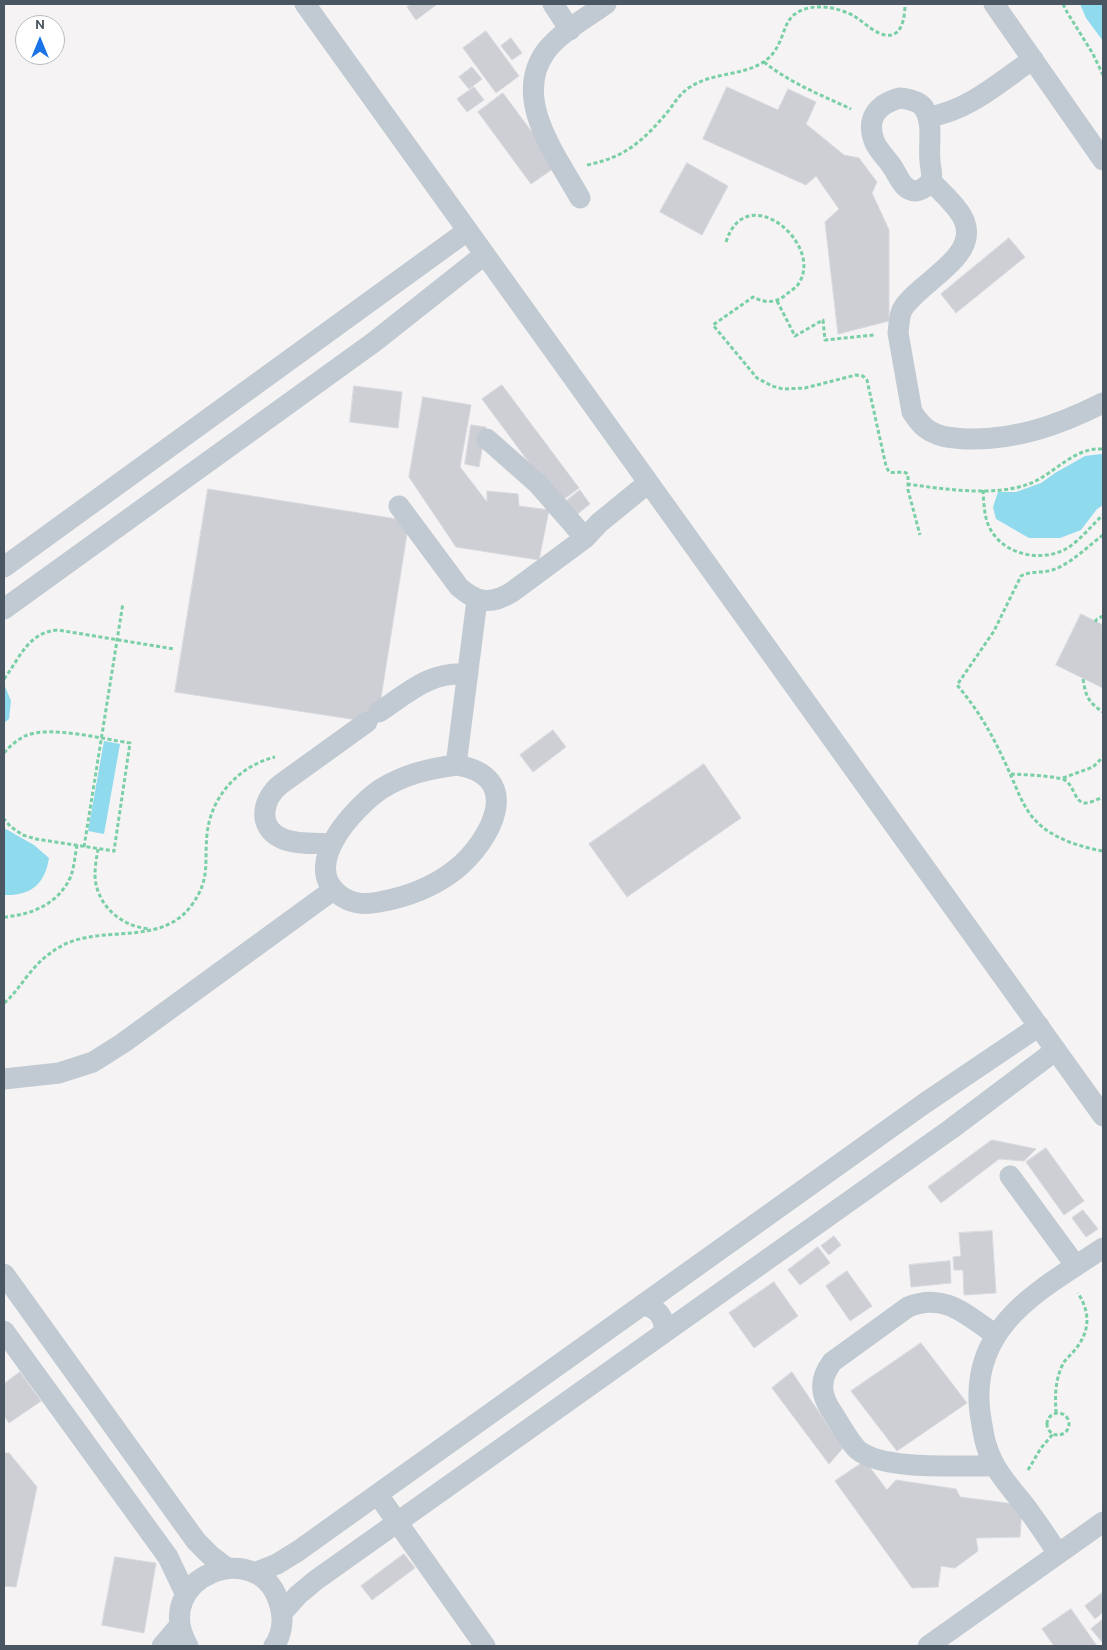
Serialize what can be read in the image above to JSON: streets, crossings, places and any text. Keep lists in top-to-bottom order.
{
  "north": "top"
}
